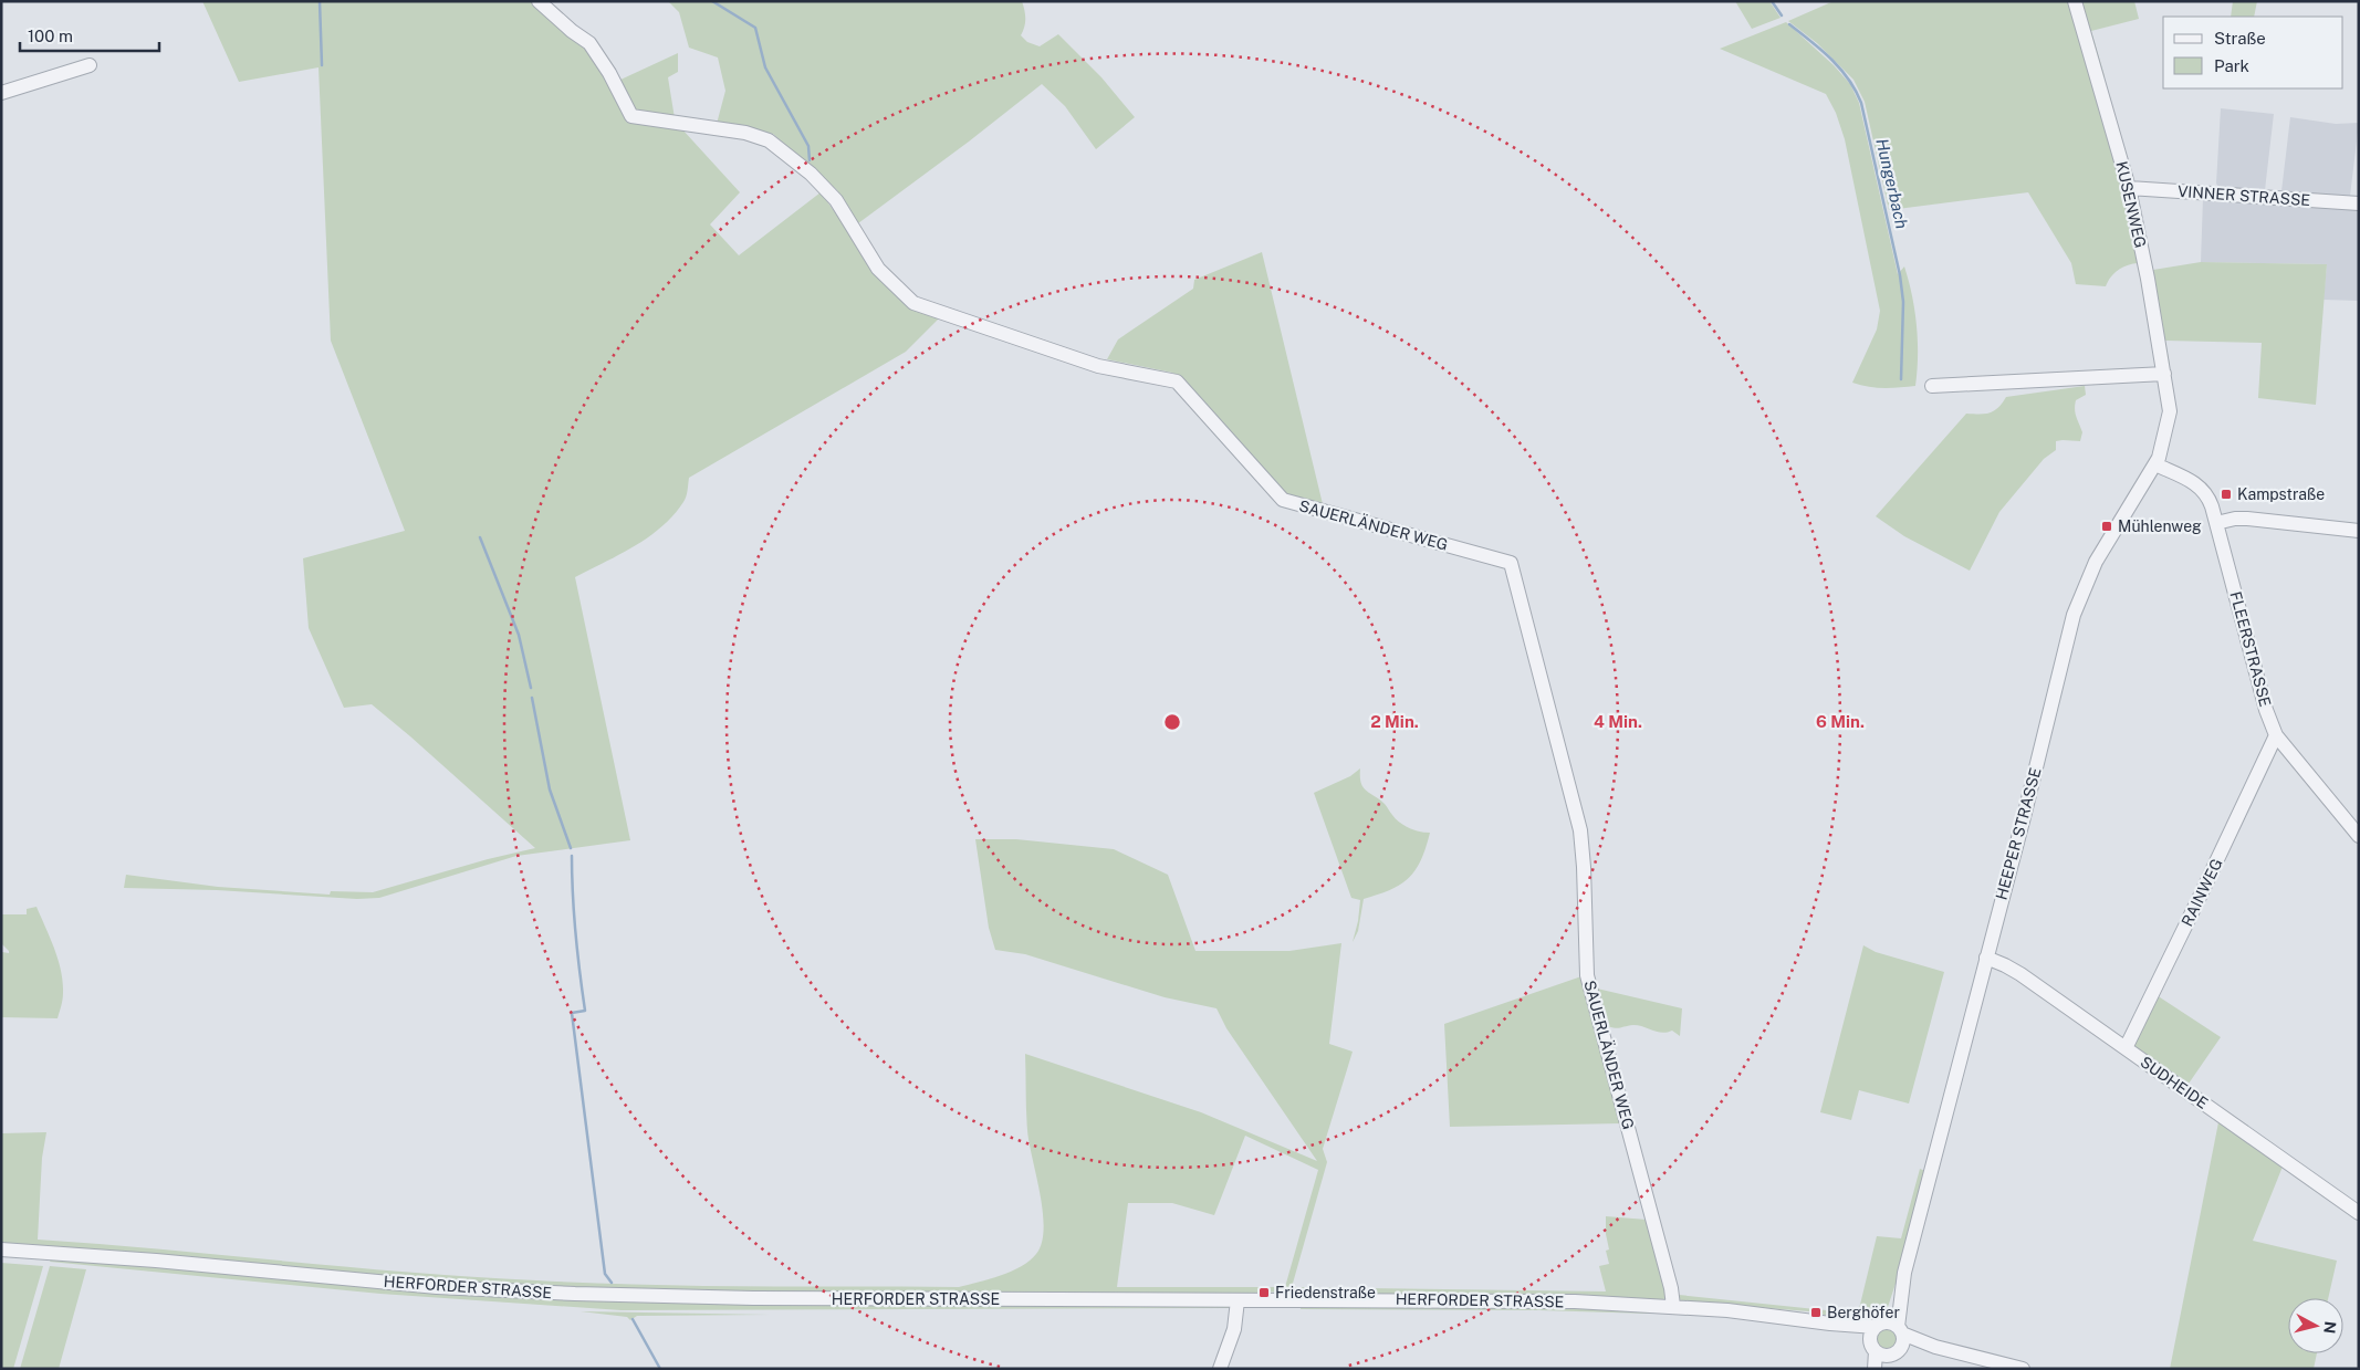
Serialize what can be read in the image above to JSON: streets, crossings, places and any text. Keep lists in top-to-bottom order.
{
  "streets": {
    "street": [
      "VINNER STRASSE",
      "KUSENWEG",
      "SAUERLÄNDER WEG",
      "FLEERSTRASSE",
      "HEEPER STRASSE",
      "RAINWEG",
      "SUDHEIDE",
      "HERFORDER STRASSE"
    ]
  },
  "crossings": [
    ["VINNER STRASSE", "KUSENWEG"],
    ["KUSENWEG", "HEEPER STRASSE"],
    ["SAUERLÄNDER WEG", "HERFORDER STRASSE"],
    ["FLEERSTRASSE", "HEEPER STRASSE"],
    ["FLEERSTRASSE", "RAINWEG"],
    ["HEEPER STRASSE", "SUDHEIDE"],
    ["HEEPER STRASSE", "HERFORDER STRASSE"],
    ["RAINWEG", "SUDHEIDE"]
  ],
  "water": ["Hungerbach"],
  "places": {
    "transit": [
      "Kampstraße",
      "Mühlenweg",
      "Friedenstraße",
      "Berghöfer"
    ]
  },
  "legend": ["Straße", "Park"],
  "scale_bar": "100 m",
  "north": "right",
  "rings": ["2 Min.", "4 Min.", "6 Min."]
}
